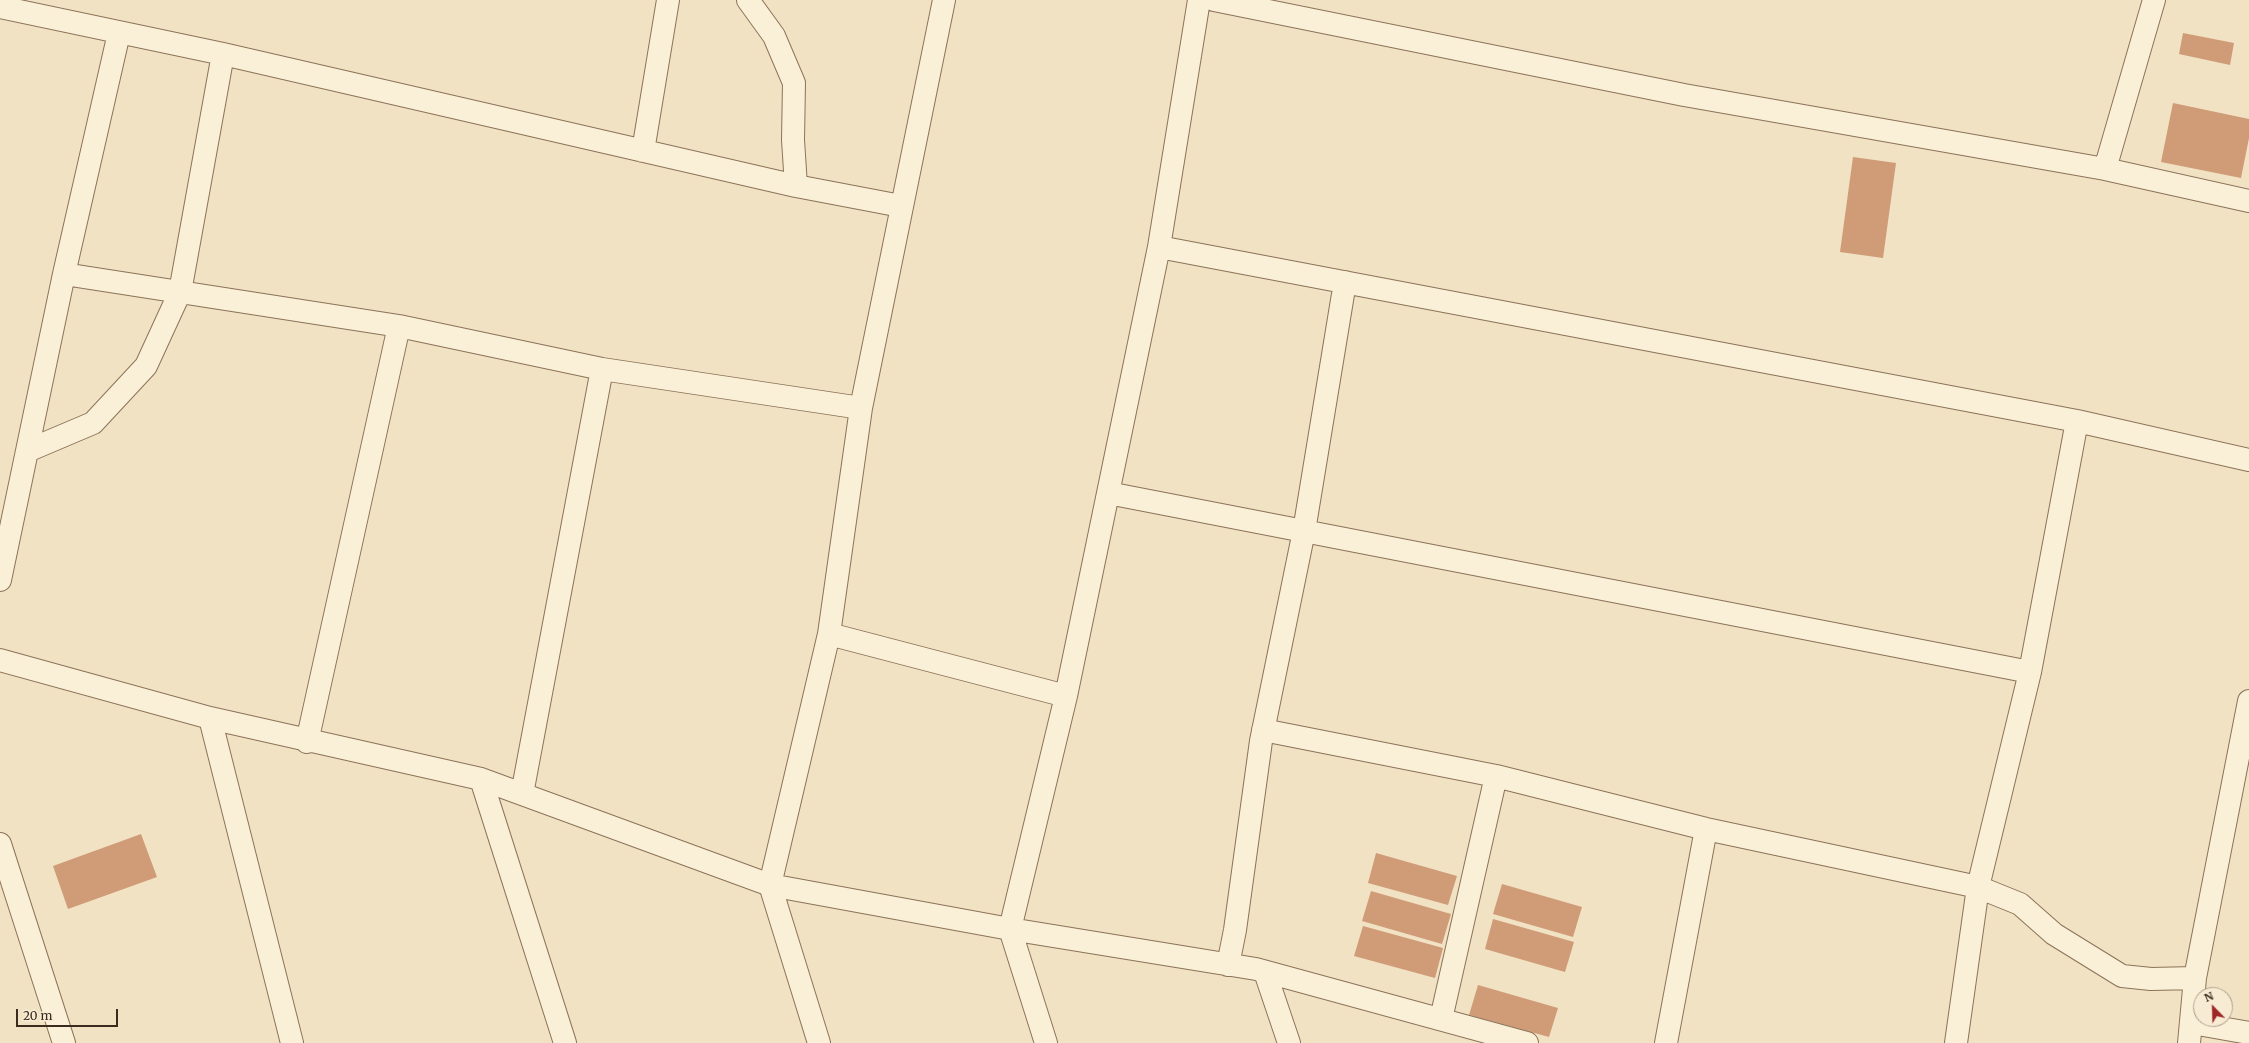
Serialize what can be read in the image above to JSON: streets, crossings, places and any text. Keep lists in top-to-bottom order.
{
  "scale_bar": "20 m",
  "north": "top left"
}
